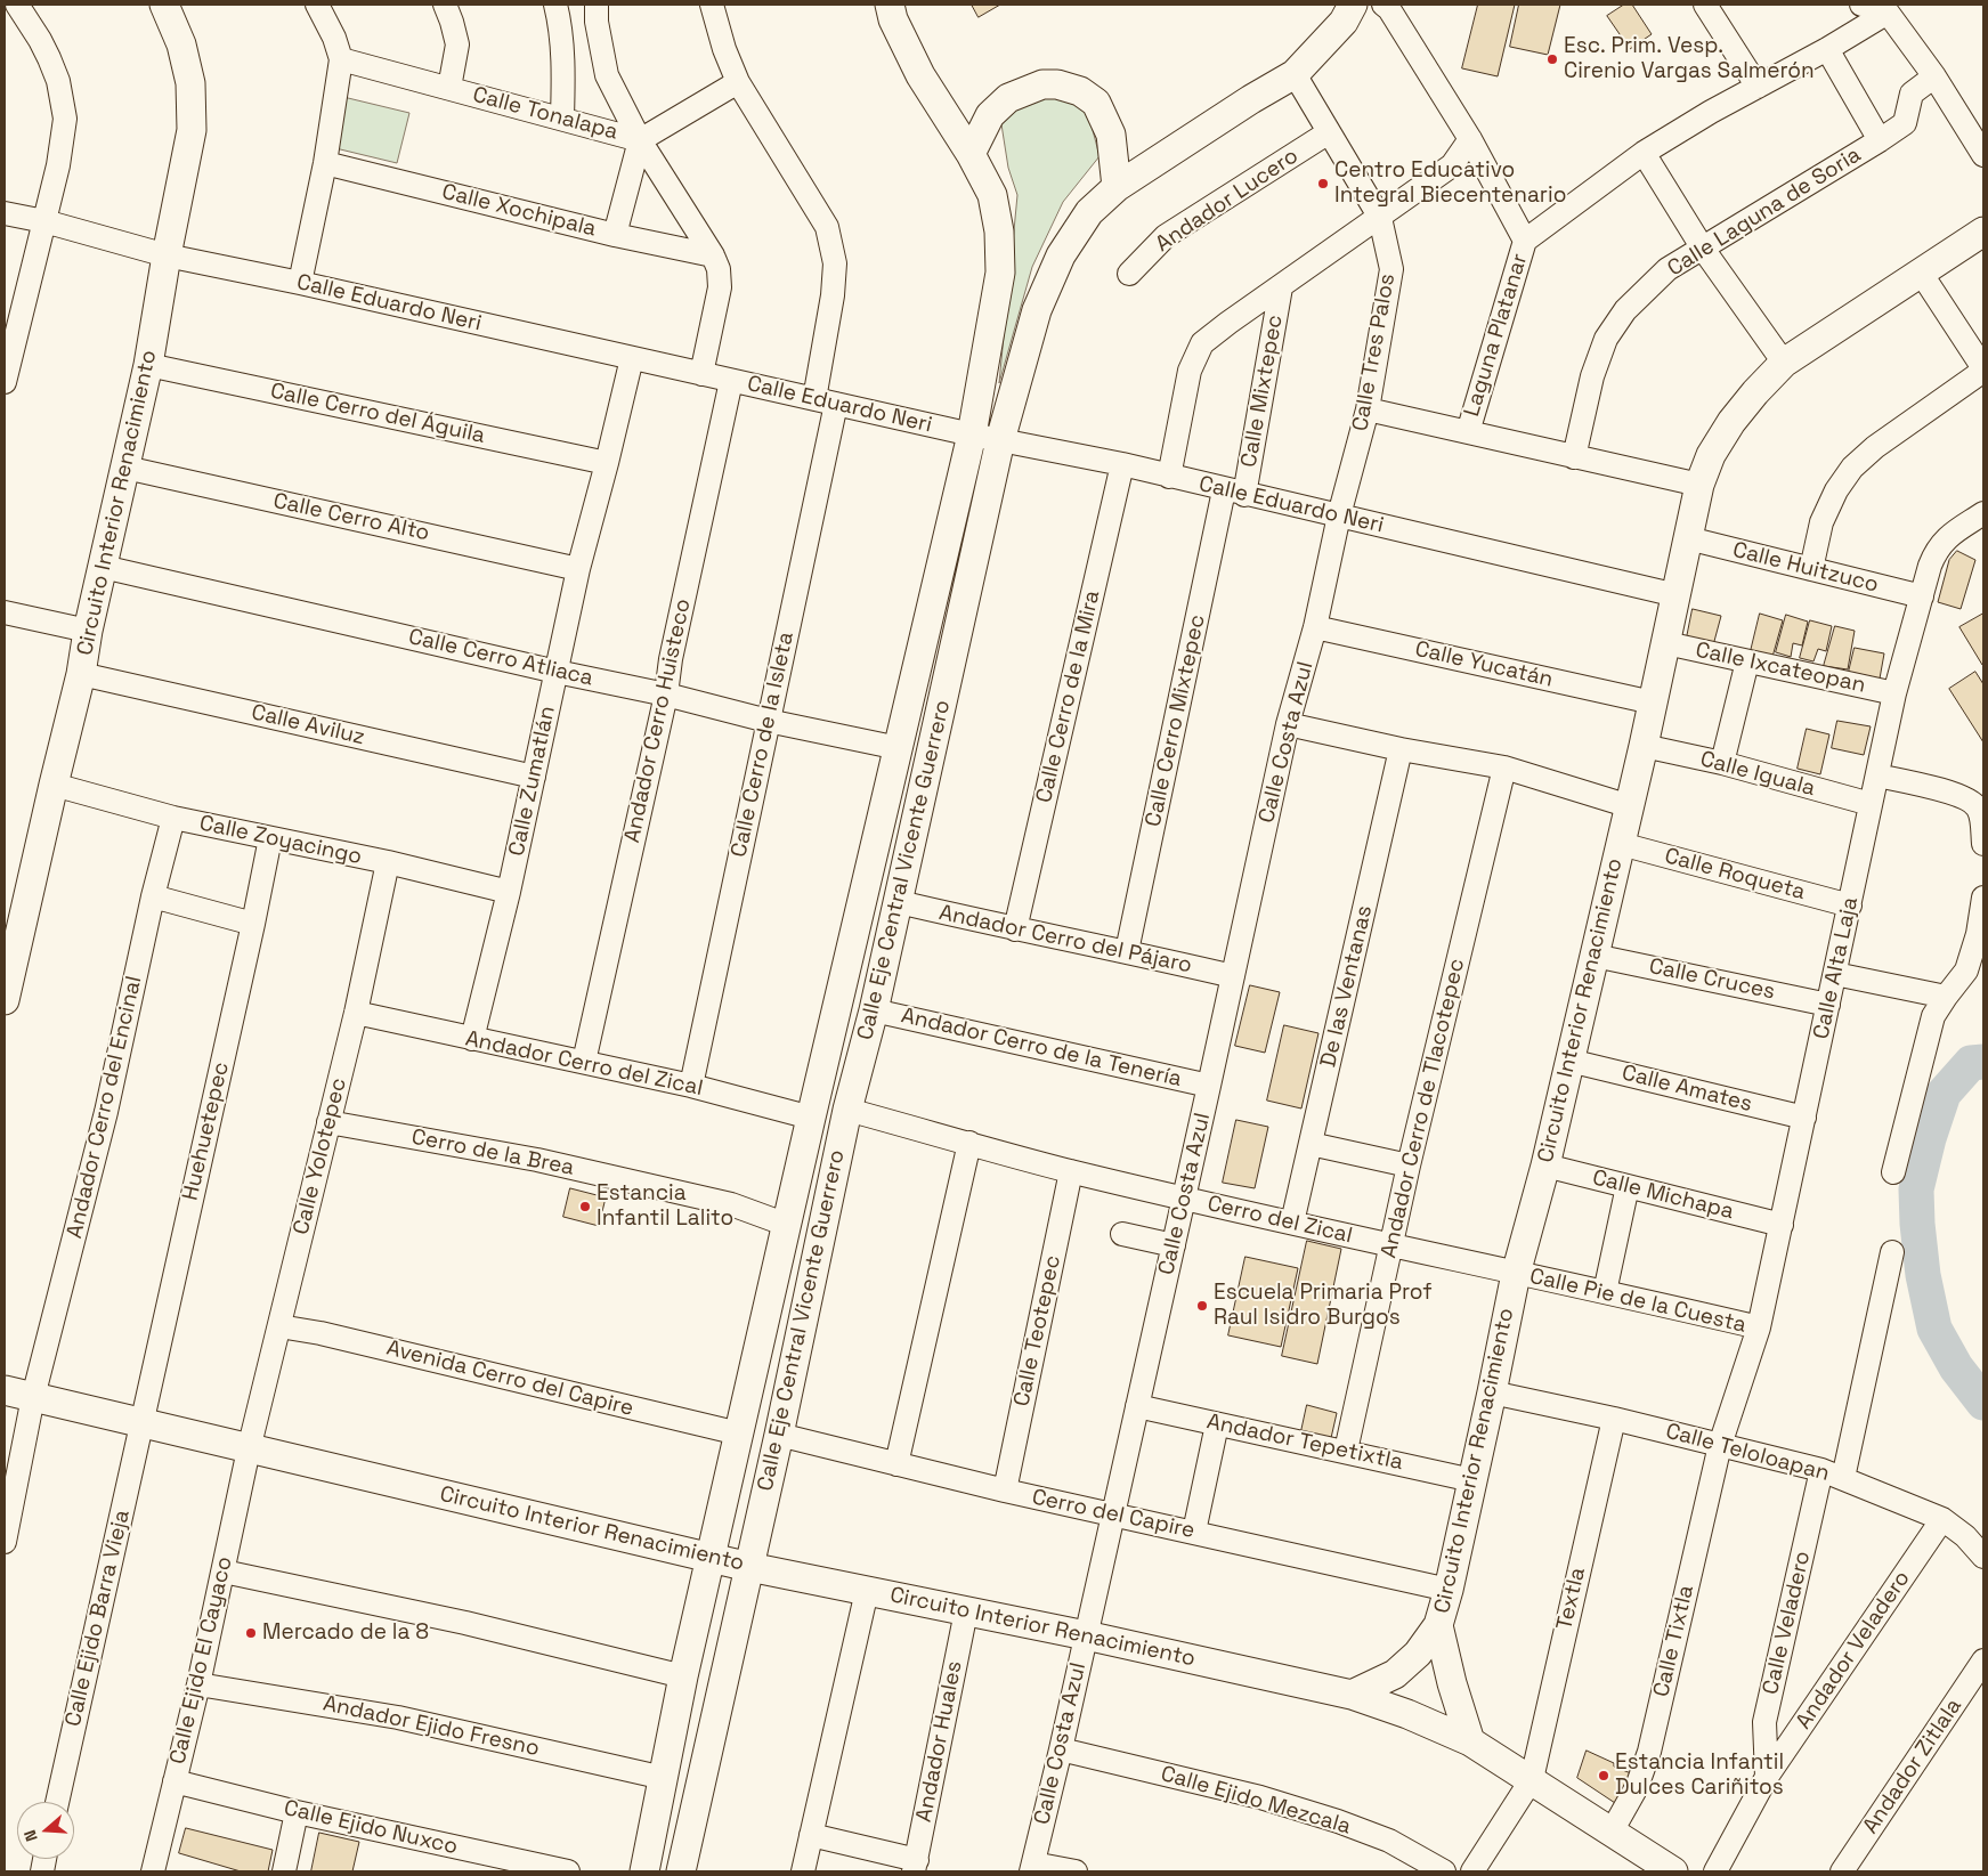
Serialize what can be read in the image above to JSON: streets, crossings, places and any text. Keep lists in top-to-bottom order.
{
  "streets": {
    "main road": ["Circuito Interior Renacimiento", "Calle Eje Central Vicente Guerrero"],
    "street": [
      "Calle Tonalapa",
      "Andador Lucero",
      "Calle Xochipala",
      "Calle Laguna de Soria",
      "Calle Eduardo Neri",
      "Laguna Platanar",
      "Calle Tres Palos",
      "Calle Mixtepec",
      "Calle Cerro del Águila",
      "Calle Cerro Alto",
      "Calle Huitzuco",
      "Calle Cerro Atliaca",
      "Calle Yucatán",
      "Calle Ixcateopan",
      "Calle Cerro de la Mira",
      "Andador Cerro Huisteco",
      "Calle Cerro Mixtepec",
      "Calle Aviluz",
      "Calle Costa Azul",
      "Calle Cerro de la Isleta",
      "Calle Iguala",
      "Calle Zumatlán",
      "Calle Zoyacingo",
      "Calle Roqueta",
      "Andador Cerro del Pájaro",
      "Calle Alta Laja",
      "Calle Cruces",
      "De las Ventanas",
      "Andador Cerro de la Tenería",
      "Andador Cerro del Zical",
      "Calle Amates",
      "Andador Cerro del Encinal",
      "Andador Cerro de Tlacotepec",
      "Huehuetepec",
      "Cerro de la Brea",
      "Calle Yolotepec",
      "Calle Michapa",
      "Cerro del Zical",
      "Calle Pie de la Cuesta",
      "Calle Teotepec",
      "Avenida Cerro del Capire",
      "Andador Tepetixtla",
      "Calle Teloloapan",
      "Cerro del Capire",
      "Textla",
      "Calle Ejido Barra Vieja",
      "Calle Veladero",
      "Calle Tixtla",
      "Andador Veladero",
      "Calle Ejido El Cayaco",
      "Andador Ejido Fresno",
      "Andador Huales",
      "Andador Zitlala",
      "Calle Ejido Mezcala",
      "Calle Ejido Nuxco"
    ]
  },
  "crossings": [
    ["Calle Tonalapa", "Calle Cerro de la Isleta"],
    ["Andador Lucero", "Calle Tres Palos"],
    ["Calle Eduardo Neri", "Calle Tres Palos"],
    ["Calle Eduardo Neri", "Calle Mixtepec"],
    ["Calle Eduardo Neri", "Circuito Interior Renacimiento"],
    ["Calle Eduardo Neri", "Calle Cerro de la Mira"],
    ["Calle Eduardo Neri", "Andador Cerro Huisteco"],
    ["Calle Eduardo Neri", "Calle Cerro Mixtepec"],
    ["Calle Eduardo Neri", "Calle Costa Azul"],
    ["Calle Eduardo Neri", "Calle Cerro de la Isleta"],
    ["Calle Eduardo Neri", "Calle Zumatlán"],
    ["Calle Eduardo Neri", "Calle Eje Central Vicente Guerrero"],
    ["Calle Tres Palos", "Calle Costa Azul"],
    ["Calle Tres Palos", "Calle Eje Central Vicente Guerrero"],
    ["Calle Mixtepec", "Calle Cerro Mixtepec"],
    ["Calle Cerro del Águila", "Circuito Interior Renacimiento"],
    ["Calle Cerro del Águila", "Calle Zumatlán"],
    ["Circuito Interior Renacimiento", "Calle Cerro Alto"],
    ["Circuito Interior Renacimiento", "Calle Huitzuco"],
    ["Circuito Interior Renacimiento", "Calle Cerro Atliaca"],
    ["Circuito Interior Renacimiento", "Calle Yucatán"],
    ["Circuito Interior Renacimiento", "Calle Ixcateopan"],
    ["Circuito Interior Renacimiento", "Calle Aviluz"],
    ["Circuito Interior Renacimiento", "Calle Costa Azul"],
    ["Circuito Interior Renacimiento", "Calle Iguala"],
    ["Circuito Interior Renacimiento", "Calle Zoyacingo"],
    ["Circuito Interior Renacimiento", "Calle Eje Central Vicente Guerrero"],
    ["Circuito Interior Renacimiento", "Calle Roqueta"],
    ["Circuito Interior Renacimiento", "Calle Cruces"],
    ["Circuito Interior Renacimiento", "Calle Amates"],
    ["Circuito Interior Renacimiento", "Andador Cerro del Encinal"],
    ["Circuito Interior Renacimiento", "Huehuetepec"],
    ["Circuito Interior Renacimiento", "Calle Yolotepec"],
    ["Circuito Interior Renacimiento", "Calle Michapa"],
    ["Circuito Interior Renacimiento", "Cerro del Zical"],
    ["Circuito Interior Renacimiento", "Calle Pie de la Cuesta"],
    ["Circuito Interior Renacimiento", "Andador Tepetixtla"],
    ["Circuito Interior Renacimiento", "Calle Teloloapan"],
    ["Circuito Interior Renacimiento", "Cerro del Capire"],
    ["Circuito Interior Renacimiento", "Calle Ejido Barra Vieja"],
    ["Circuito Interior Renacimiento", "Calle Ejido El Cayaco"],
    ["Circuito Interior Renacimiento", "Andador Huales"],
    ["Calle Cerro Alto", "Calle Zumatlán"],
    ["Calle Huitzuco", "Calle Alta Laja"],
    ["Calle Cerro Atliaca", "Andador Cerro Huisteco"],
    ["Calle Cerro Atliaca", "Calle Cerro de la Isleta"],
    ["Calle Cerro Atliaca", "Calle Zumatlán"],
    ["Calle Cerro Atliaca", "Calle Eje Central Vicente Guerrero"],
    ["Calle Yucatán", "Calle Costa Azul"],
    ["Calle Ixcateopan", "Calle Alta Laja"],
    ["Calle Cerro de la Mira", "Andador Cerro del Pájaro"],
    ["Andador Cerro Huisteco", "Andador Cerro del Zical"],
    ["Calle Cerro Mixtepec", "Andador Cerro del Pájaro"],
    ["Calle Aviluz", "Calle Zumatlán"],
    ["Calle Costa Azul", "Andador Cerro del Pájaro"],
    ["Calle Costa Azul", "Andador Cerro de la Tenería"],
    ["Calle Costa Azul", "Cerro del Zical"],
    ["Calle Costa Azul", "Andador Tepetixtla"],
    ["Calle Costa Azul", "Cerro del Capire"],
    ["Calle Costa Azul", "Calle Ejido Mezcala"],
    ["Calle Cerro de la Isleta", "Andador Cerro del Zical"],
    ["Calle Iguala", "Calle Alta Laja"],
    ["Calle Zumatlán", "Calle Zoyacingo"],
    ["Calle Zumatlán", "Andador Cerro del Zical"],
    ["Calle Zoyacingo", "Andador Cerro del Encinal"],
    ["Calle Zoyacingo", "Huehuetepec"],
    ["Calle Zoyacingo", "Calle Yolotepec"],
    ["Calle Eje Central Vicente Guerrero", "Andador Cerro del Pájaro"],
    ["Calle Eje Central Vicente Guerrero", "Andador Cerro de la Tenería"],
    ["Calle Eje Central Vicente Guerrero", "Andador Cerro del Zical"],
    ["Calle Eje Central Vicente Guerrero", "Cerro de la Brea"],
    ["Calle Eje Central Vicente Guerrero", "Cerro del Zical"],
    ["Calle Eje Central Vicente Guerrero", "Avenida Cerro del Capire"],
    ["Calle Eje Central Vicente Guerrero", "Cerro del Capire"],
    ["Calle Eje Central Vicente Guerrero", "Andador Ejido Fresno"],
    ["Calle Roqueta", "Calle Alta Laja"],
    ["Calle Alta Laja", "Calle Cruces"],
    ["Calle Alta Laja", "Calle Amates"],
    ["Calle Alta Laja", "Calle Michapa"],
    ["Calle Alta Laja", "Calle Pie de la Cuesta"],
    ["Calle Alta Laja", "Calle Teloloapan"],
    ["Calle Alta Laja", "Calle Tixtla"],
    ["De las Ventanas", "Cerro del Zical"],
    ["Andador Cerro del Zical", "Calle Yolotepec"],
    ["Andador Cerro de Tlacotepec", "Cerro del Zical"],
    ["Andador Cerro de Tlacotepec", "Andador Tepetixtla"],
    ["Huehuetepec", "Calle Ejido Barra Vieja"],
    ["Cerro de la Brea", "Calle Yolotepec"],
    ["Calle Yolotepec", "Avenida Cerro del Capire"],
    ["Calle Yolotepec", "Calle Ejido El Cayaco"],
    ["Cerro del Zical", "Calle Pie de la Cuesta"],
    ["Cerro del Zical", "Calle Teotepec"],
    ["Calle Teotepec", "Cerro del Capire"],
    ["Calle Teloloapan", "Textla"],
    ["Calle Teloloapan", "Calle Veladero"],
    ["Calle Teloloapan", "Calle Tixtla"],
    ["Calle Teloloapan", "Andador Veladero"],
    ["Calle Veladero", "Andador Veladero"],
    ["Calle Ejido El Cayaco", "Andador Ejido Fresno"],
    ["Calle Ejido El Cayaco", "Calle Ejido Nuxco"]
  ],
  "places": [
    "Esc. Prim. Vesp. Cirenio Vargas Salmerón",
    "Centro Educativo Integral Biecentenario",
    "Estancia Infantil Lalito",
    "Escuela Primaria Prof Raul Isidro Burgos",
    "Mercado de la 8",
    "Estancia Infantil Dulces Cariñitos"
  ],
  "north": "left"
}
